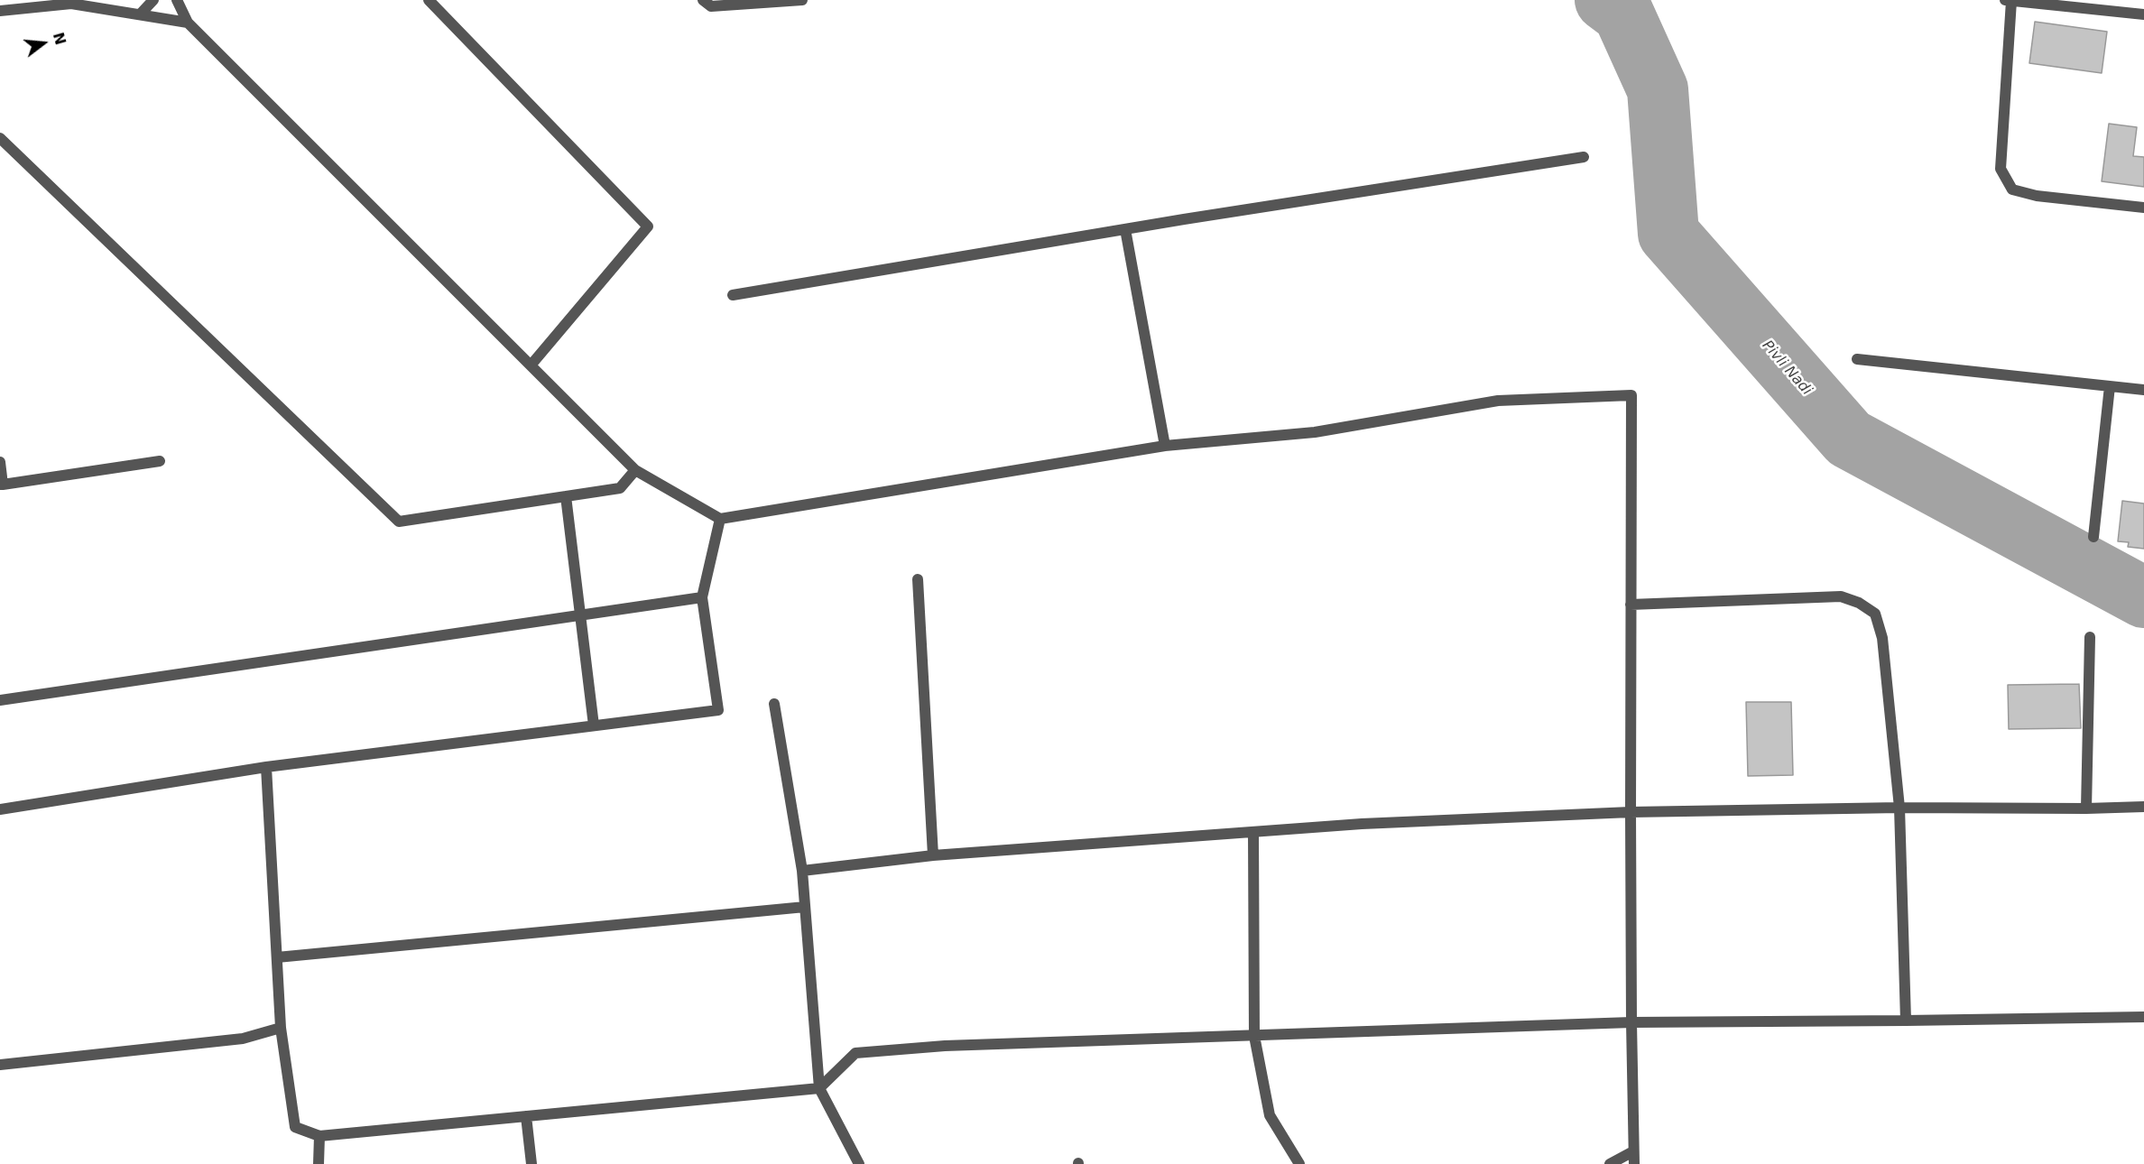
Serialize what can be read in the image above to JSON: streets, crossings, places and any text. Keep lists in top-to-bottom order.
{
  "water": ["Pivli Nadi"],
  "north": "right"
}
